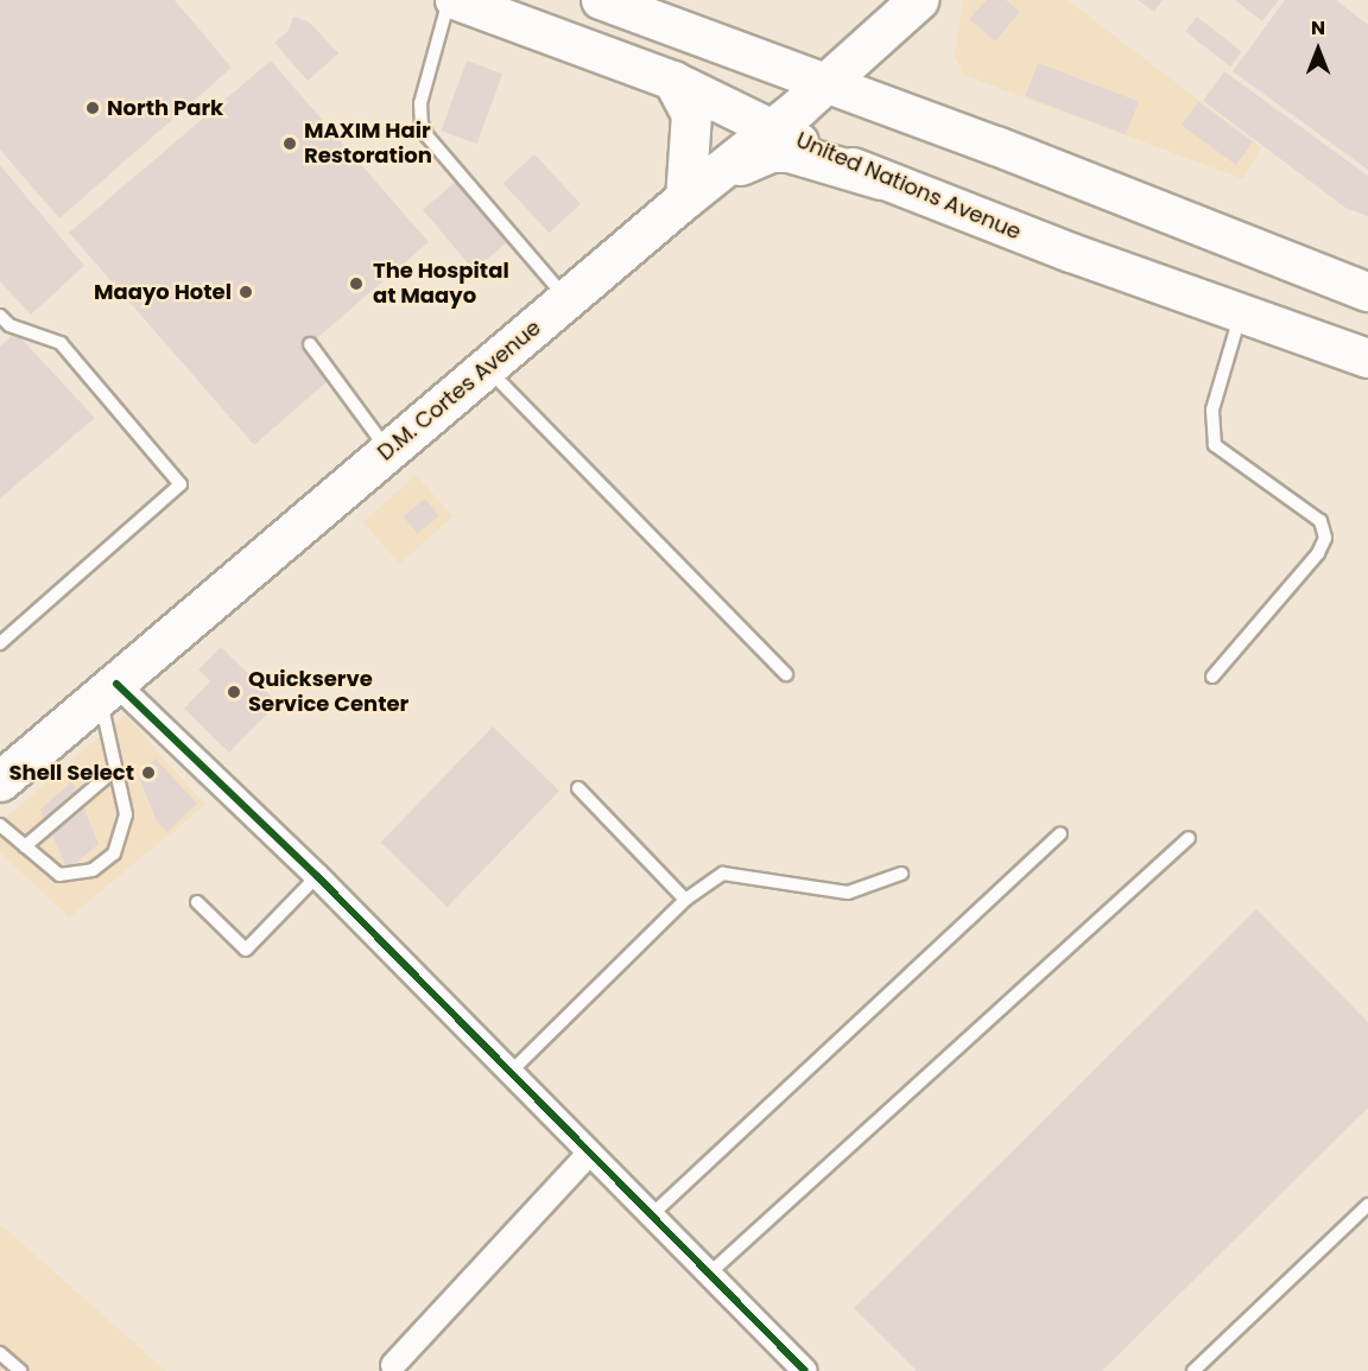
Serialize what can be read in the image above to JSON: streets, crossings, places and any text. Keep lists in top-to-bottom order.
{
  "streets": {
    "highway": ["D.M. Cortes Avenue"],
    "main road": ["United Nations Avenue"]
  },
  "crossings": [
    ["United Nations Avenue", "D.M. Cortes Avenue"]
  ],
  "places": [
    "North Park",
    "MAXIM Hair Restoration",
    "The Hospital at Maayo",
    "Maayo Hotel",
    "Quickserve Service Center",
    "Shell Select"
  ],
  "north": "top"
}
